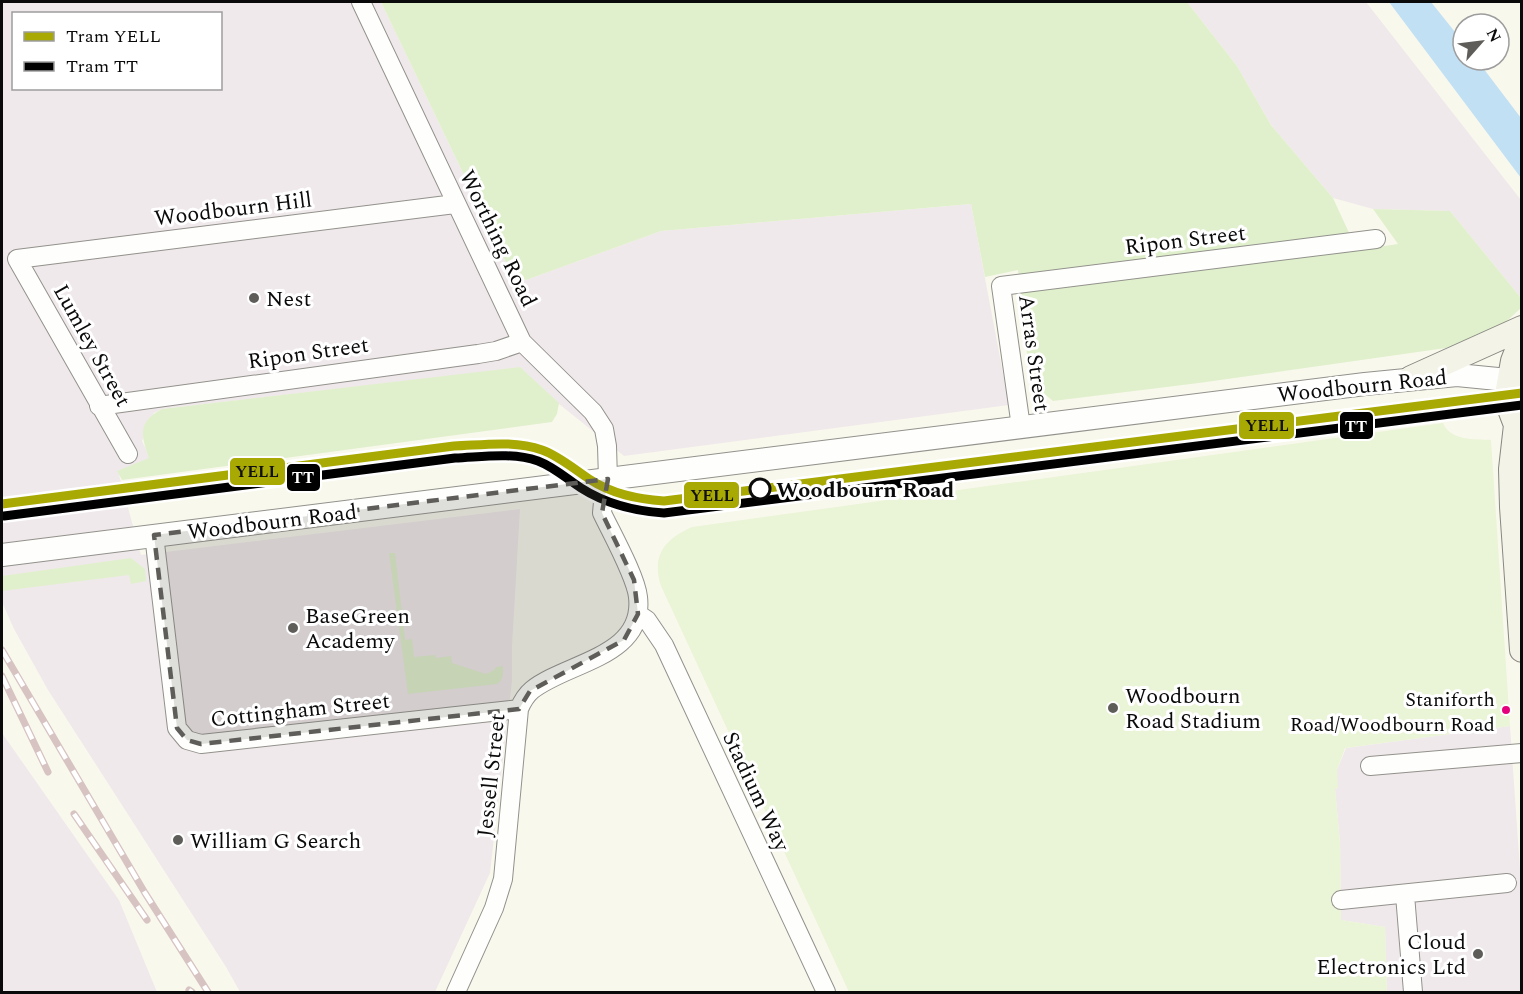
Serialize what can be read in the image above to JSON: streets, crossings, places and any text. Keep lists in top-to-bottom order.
{
  "streets": {
    "street": [
      "Woodbourn Hill",
      "Worthing Road",
      "Ripon Street",
      "Lumley Street",
      "Arras Street",
      "Woodbourn Road",
      "Cottingham Street",
      "Jessell Street",
      "Stadium Way"
    ]
  },
  "crossings": [
    ["Woodbourn Hill", "Worthing Road"],
    ["Woodbourn Hill", "Lumley Street"],
    ["Worthing Road", "Ripon Street"],
    ["Worthing Road", "Woodbourn Road"],
    ["Ripon Street", "Lumley Street"],
    ["Ripon Street", "Arras Street"],
    ["Arras Street", "Woodbourn Road"],
    ["Woodbourn Road", "Cottingham Street"],
    ["Cottingham Street", "Jessell Street"],
    ["Jessell Street", "Stadium Way"]
  ],
  "places": [
    "Nest",
    "Woodbourn Road",
    "BaseGreen Academy",
    "Woodbourn Road Stadium",
    "Staniforth Road/Woodbourn Road",
    "William G Search",
    "Cloud Electronics Ltd"
  ],
  "lines": ["tram line YELL", "tram line TT"],
  "legend": ["Tram YELL", "Tram TT"],
  "north": "top right"
}
